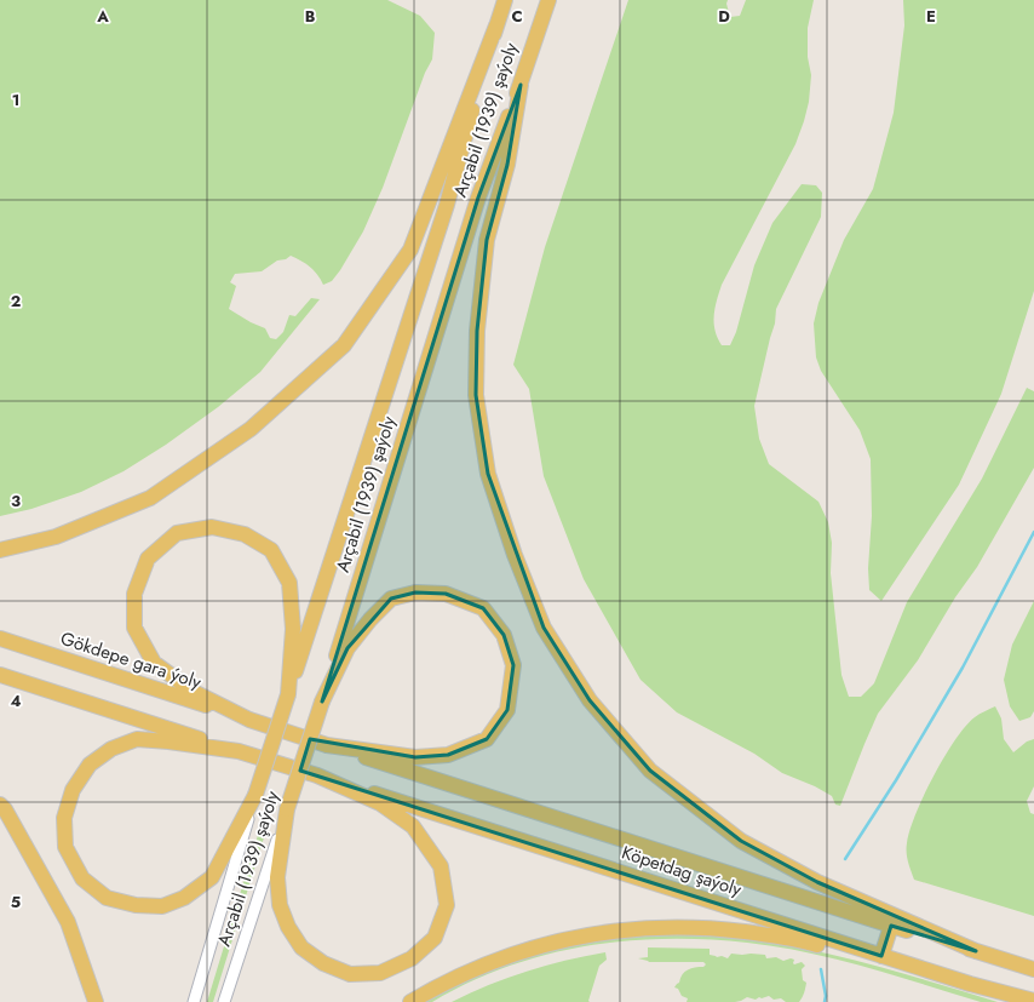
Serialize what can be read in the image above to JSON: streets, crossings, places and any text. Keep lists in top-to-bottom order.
{
  "streets": {
    "main road": ["Arçabil (1939) şaýoly", "Gökdepe gara ýoly", "Köpetdag şaýoly"]
  },
  "grid": {
    "columns": [
      "A",
      "B",
      "C",
      "D",
      "E"
    ],
    "rows": [
      "1",
      "2",
      "3",
      "4",
      "5"
    ]
  }
}
